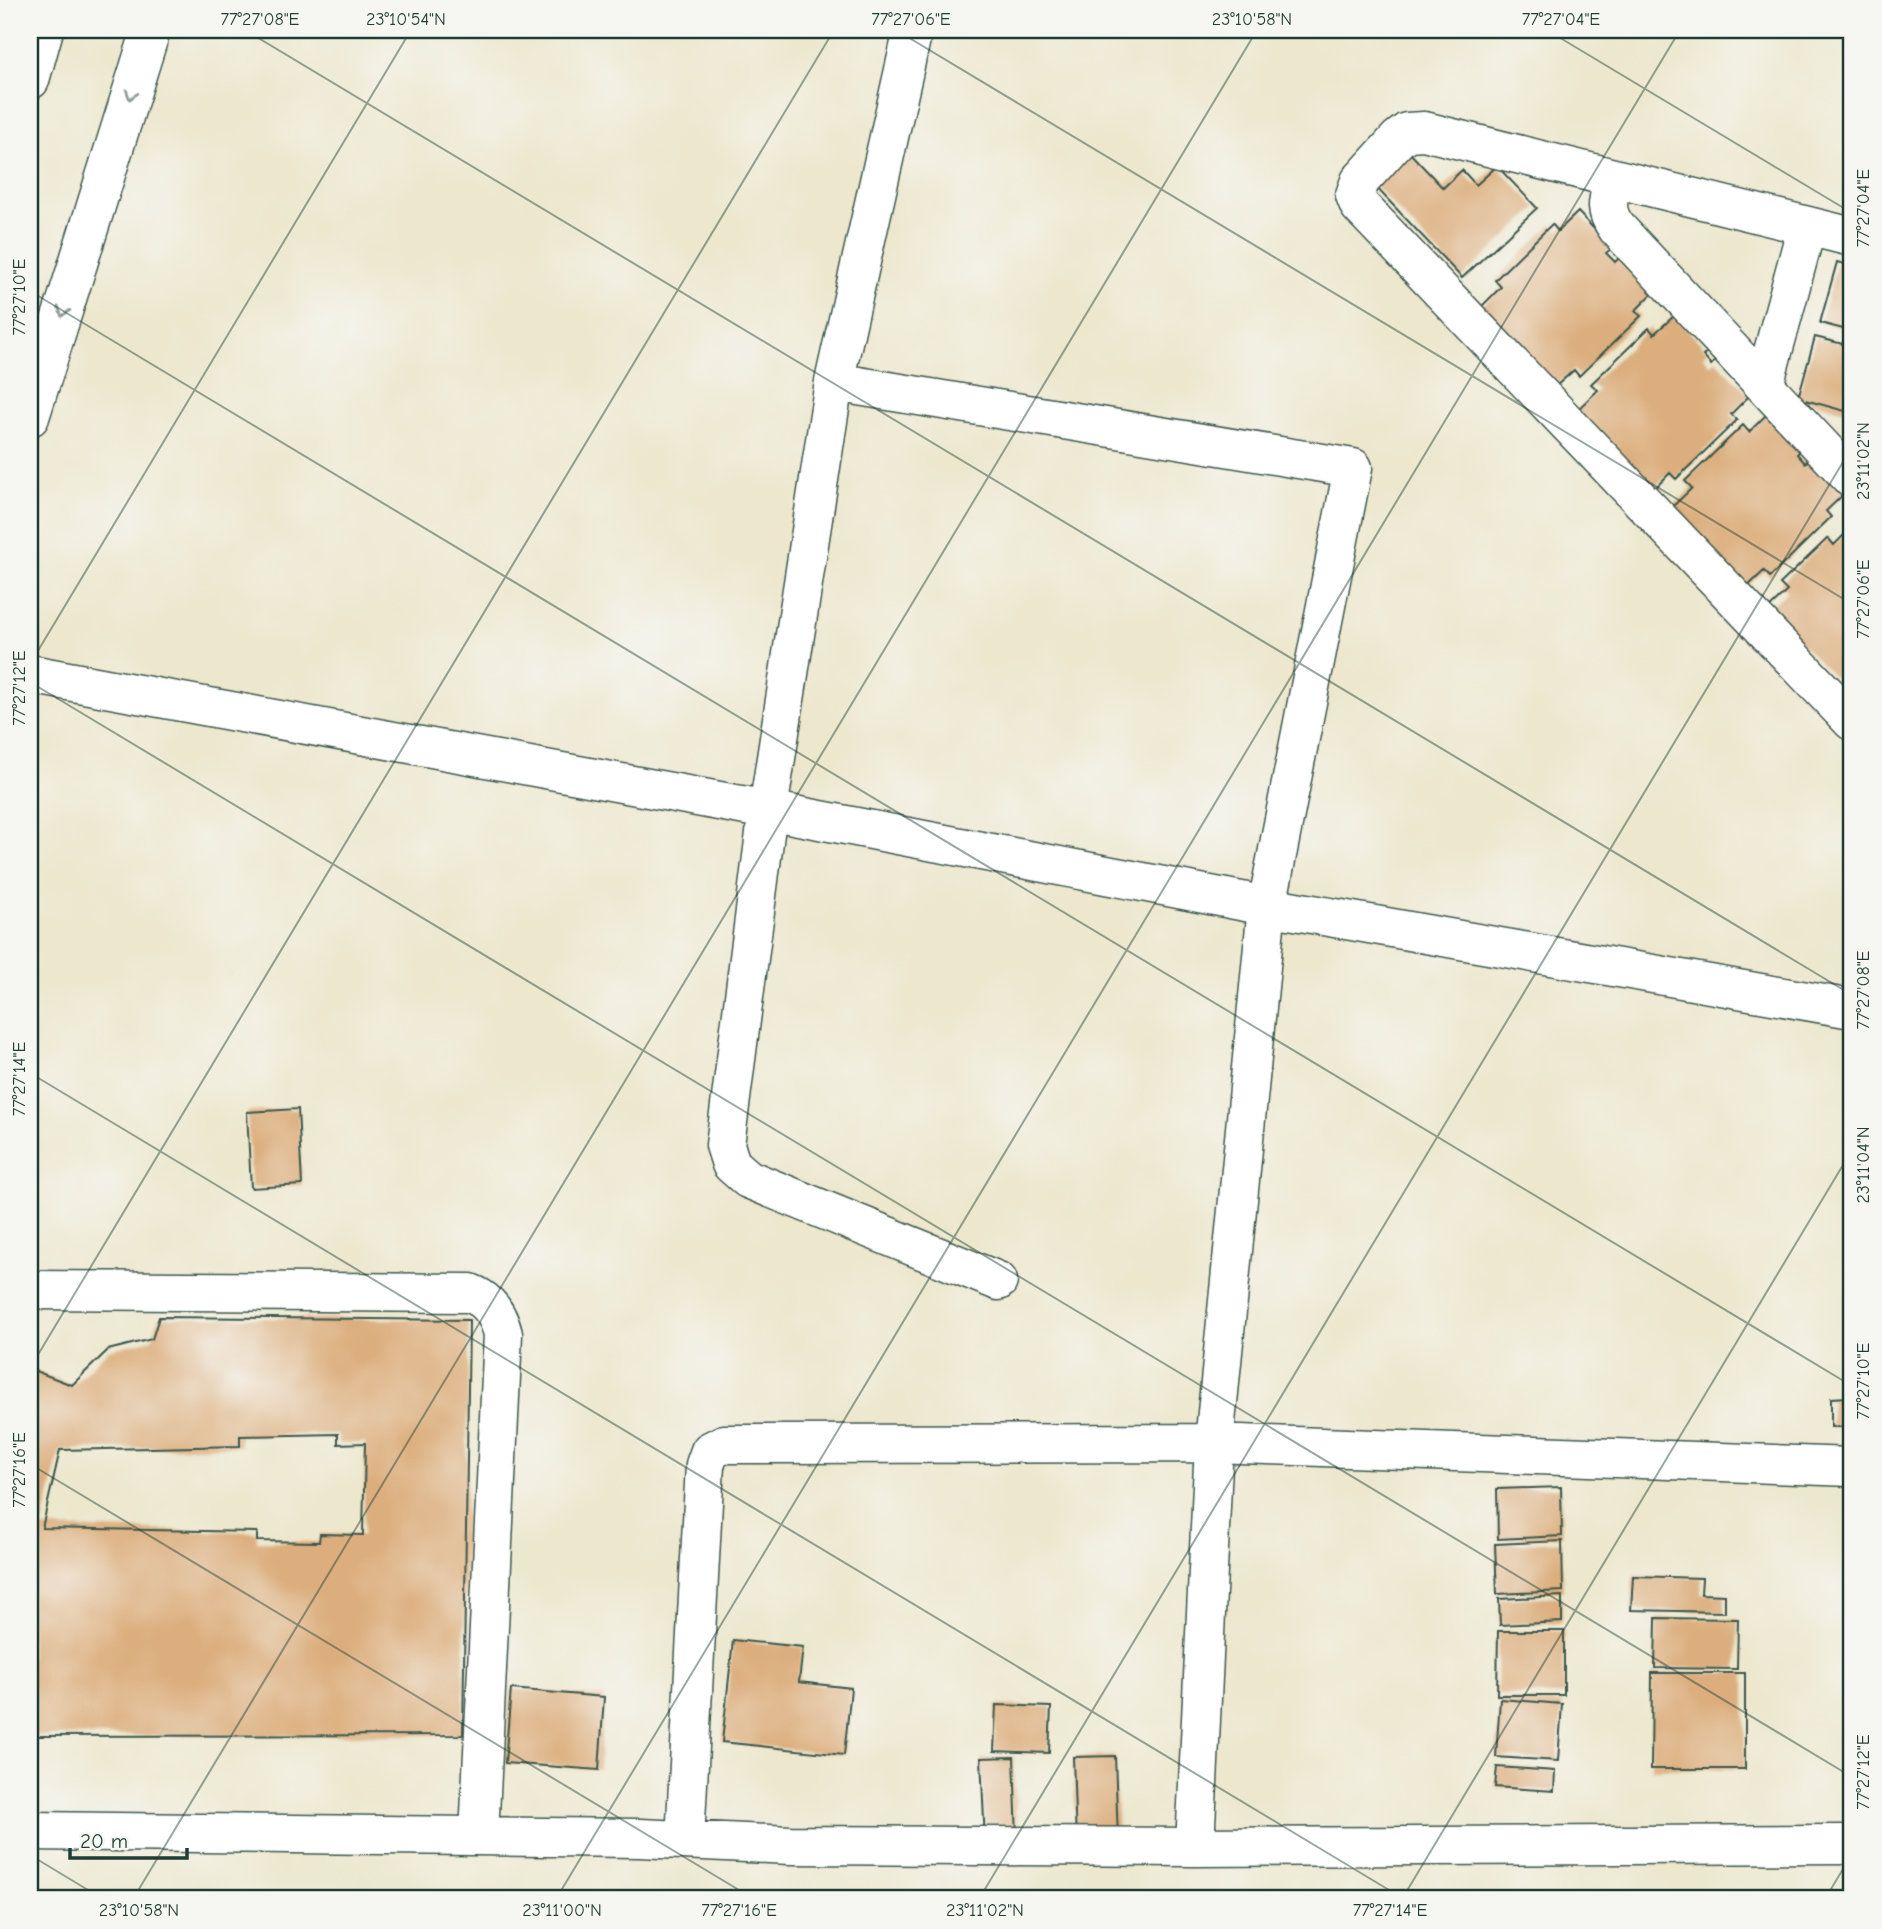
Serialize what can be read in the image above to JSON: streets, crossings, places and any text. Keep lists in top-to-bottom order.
{
  "scale_bar": "20 m",
  "coordinates": [
    "77°27'08\"E",
    "23°10'54\"N",
    "77°27'06\"E",
    "23°10'58\"N",
    "77°27'04\"E",
    "77°27'10\"E",
    "23°11'02\"N",
    "77°27'12\"E",
    "77°27'14\"E",
    "23°11'04\"N",
    "77°27'16\"E",
    "23°11'00\"N"
  ]
}
